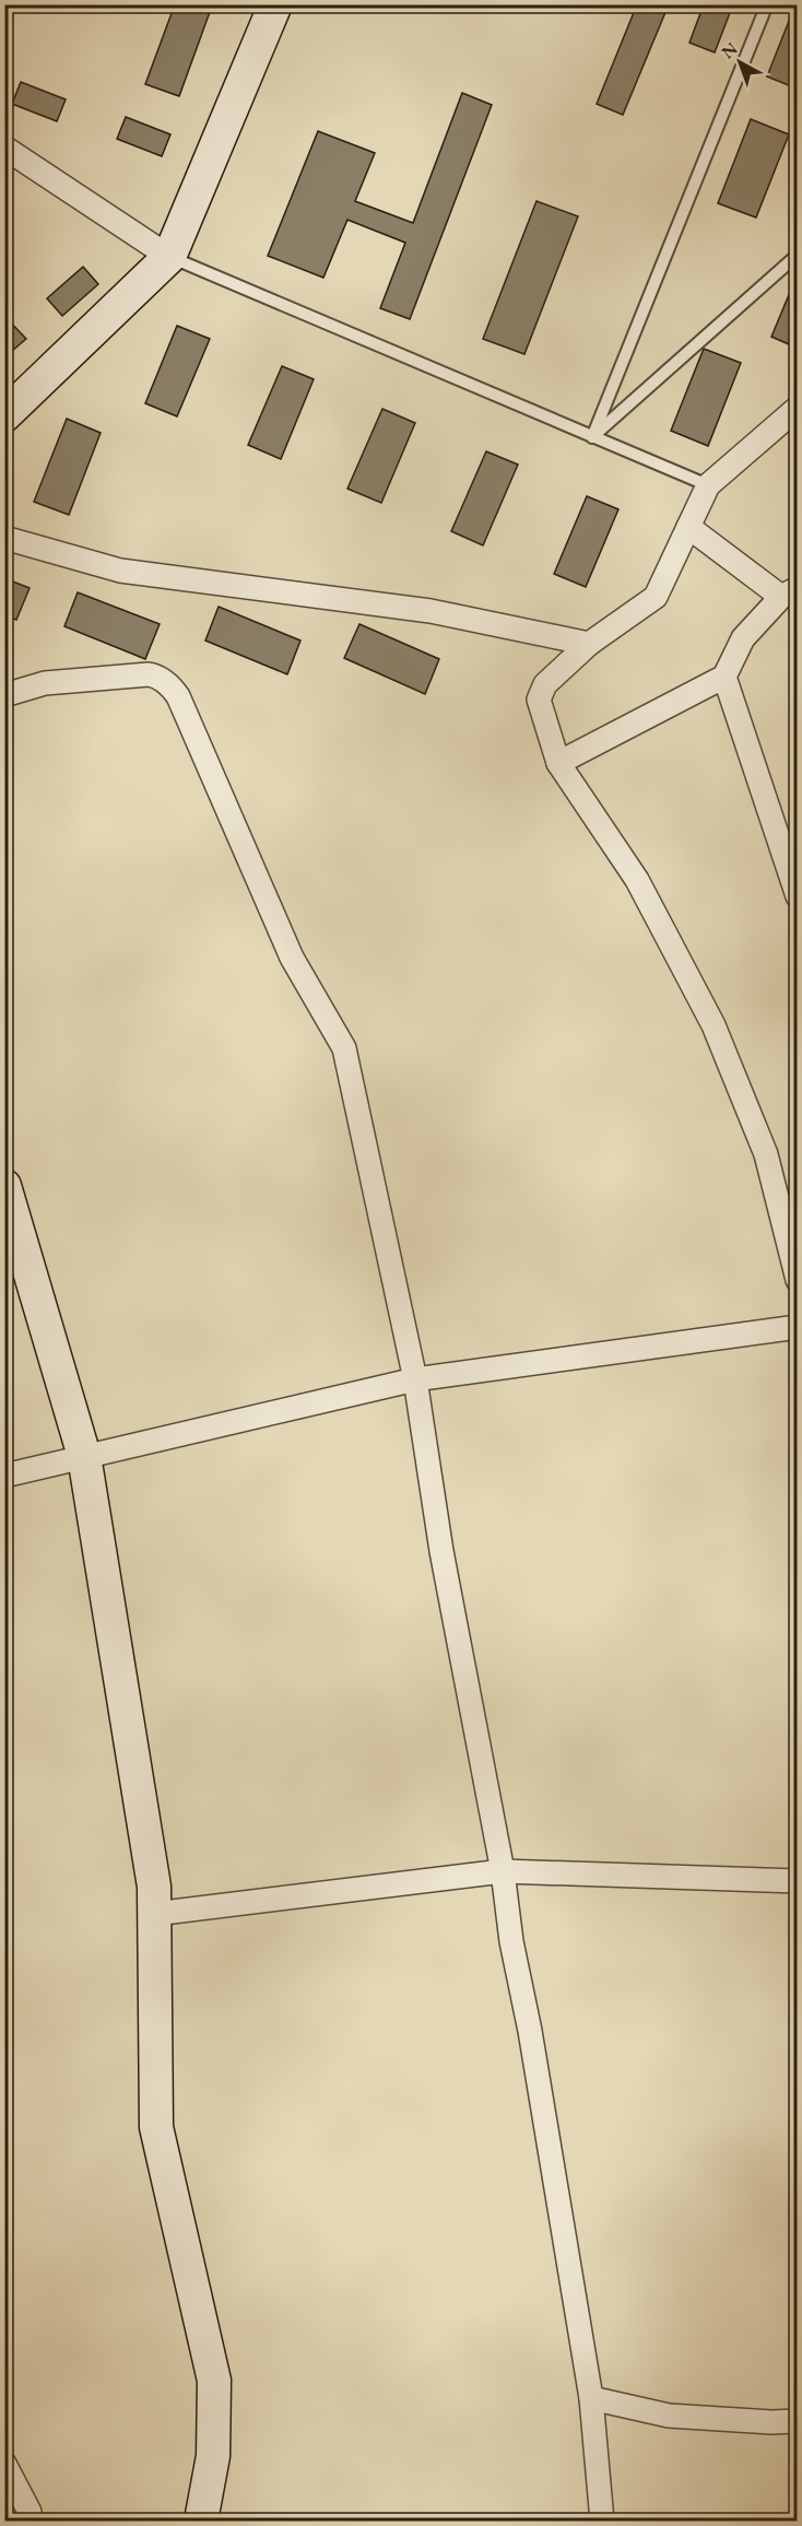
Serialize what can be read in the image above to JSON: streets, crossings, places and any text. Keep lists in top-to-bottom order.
{
  "north": "top left"
}
